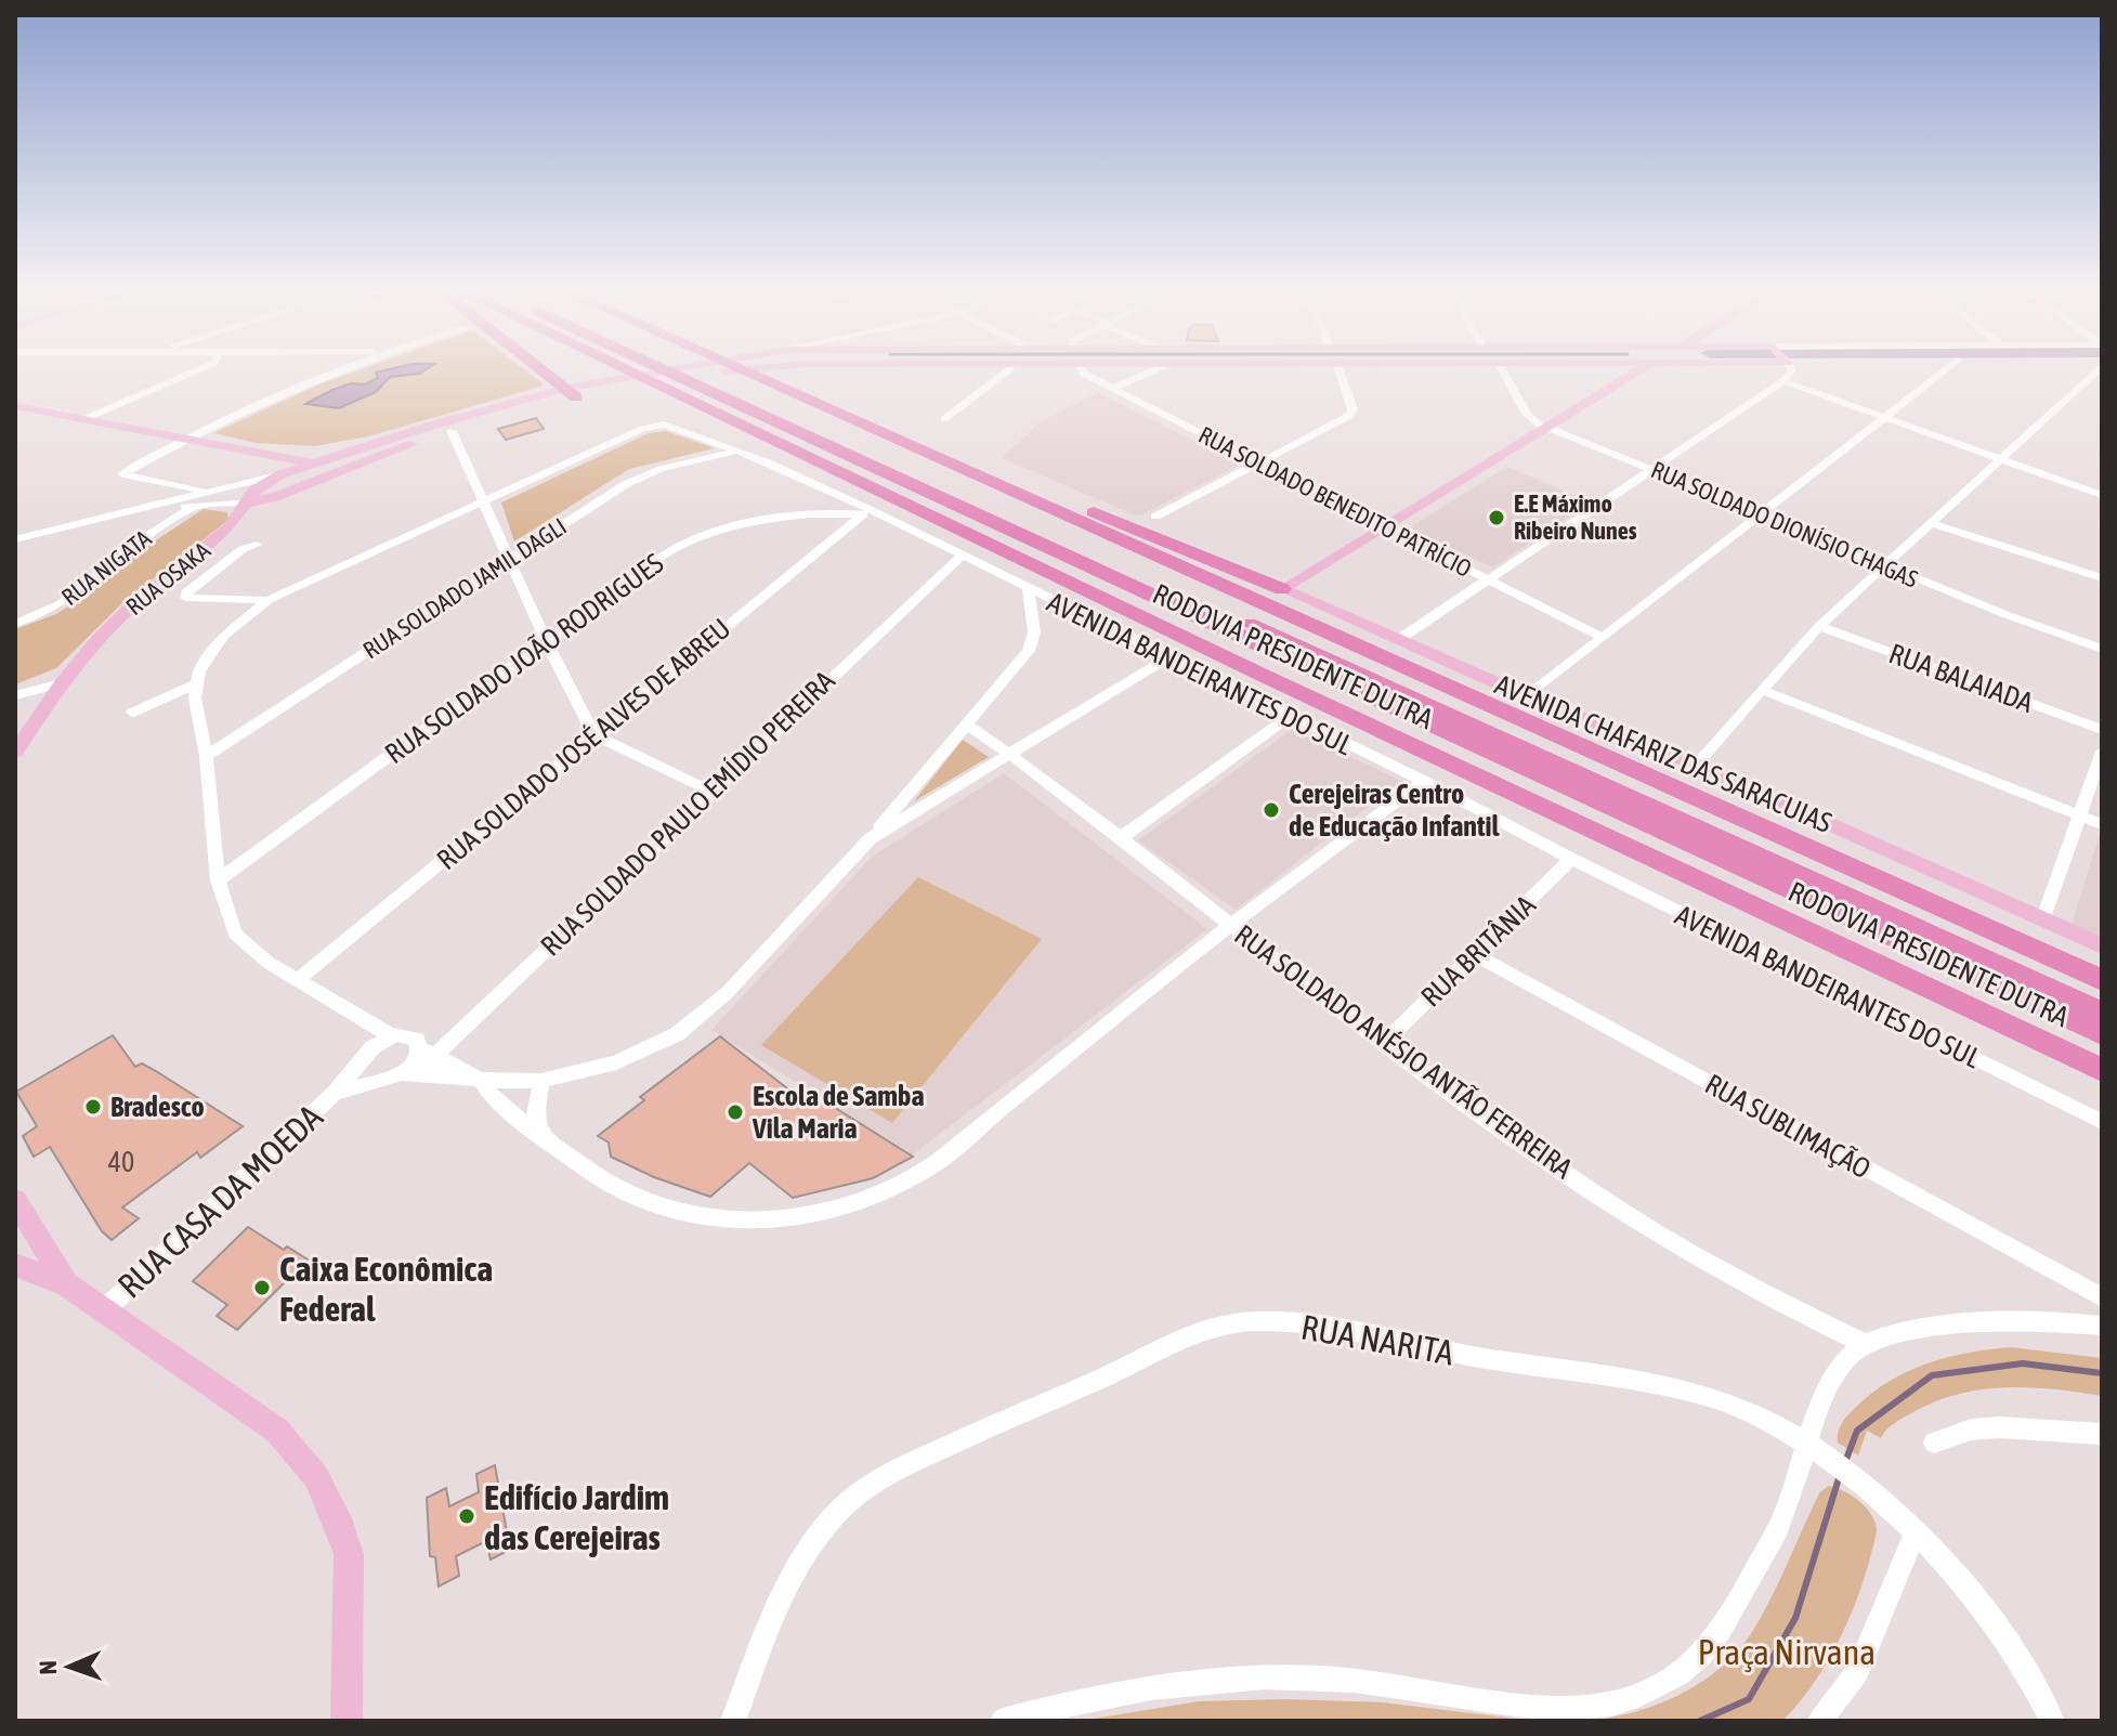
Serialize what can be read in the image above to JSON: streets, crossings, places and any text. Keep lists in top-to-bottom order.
{
  "streets": {
    "highway": ["RODOVIA PRESIDENTE DUTRA"],
    "main road": ["RUA OSAKA", "AVENIDA CHAFARIZ DAS SARACUIAS"],
    "street": [
      "RUA SOLDADO BENEDITO PATRÍCIO",
      "RUA SOLDADO DIONÍSIO CHAGAS",
      "RUA NIGATA",
      "RUA SOLDADO JAMIL DAGLI",
      "RUA SOLDADO JOÃO RODRIGUES",
      "AVENIDA BANDEIRANTES DO SUL",
      "RUA BALAIADA",
      "RUA SOLDADO JOSÉ ALVES DE ABREU",
      "RUA SOLDADO PAULO EMÍDIO PEREIRA",
      "RUA BRITÂNIA",
      "RUA SOLDADO ANÉSIO ANTÃO FERREIRA",
      "RUA SUBLIMAÇÃO",
      "RUA CASA DA MOEDA",
      "RUA NARITA"
    ]
  },
  "crossings": [
    ["RUA NIGATA", "RUA OSAKA"],
    ["RUA SOLDADO JAMIL DAGLI", "AVENIDA BANDEIRANTES DO SUL"],
    ["RUA SOLDADO JOÃO RODRIGUES", "AVENIDA BANDEIRANTES DO SUL"],
    ["RUA SOLDADO JOÃO RODRIGUES", "RUA SOLDADO JOSÉ ALVES DE ABREU"],
    ["AVENIDA BANDEIRANTES DO SUL", "RUA SOLDADO JOSÉ ALVES DE ABREU"],
    ["AVENIDA BANDEIRANTES DO SUL", "RUA SOLDADO PAULO EMÍDIO PEREIRA"],
    ["AVENIDA BANDEIRANTES DO SUL", "RUA BRITÂNIA"],
    ["RUA SOLDADO PAULO EMÍDIO PEREIRA", "RUA CASA DA MOEDA"],
    ["RUA BRITÂNIA", "RUA SOLDADO ANÉSIO ANTÃO FERREIRA"],
    ["RUA BRITÂNIA", "RUA SUBLIMAÇÃO"]
  ],
  "parks": ["Praça Nirvana"],
  "places": [
    "E.E Máximo Ribeiro Nunes",
    "Cerejeiras Centro de Educação Infantil",
    "Bradesco",
    "Escola de Samba Vila Maria",
    "Caixa Econômica Federal",
    "Edifício Jardim das Cerejeiras"
  ],
  "house_numbers": ["40"],
  "north": "left"
}
